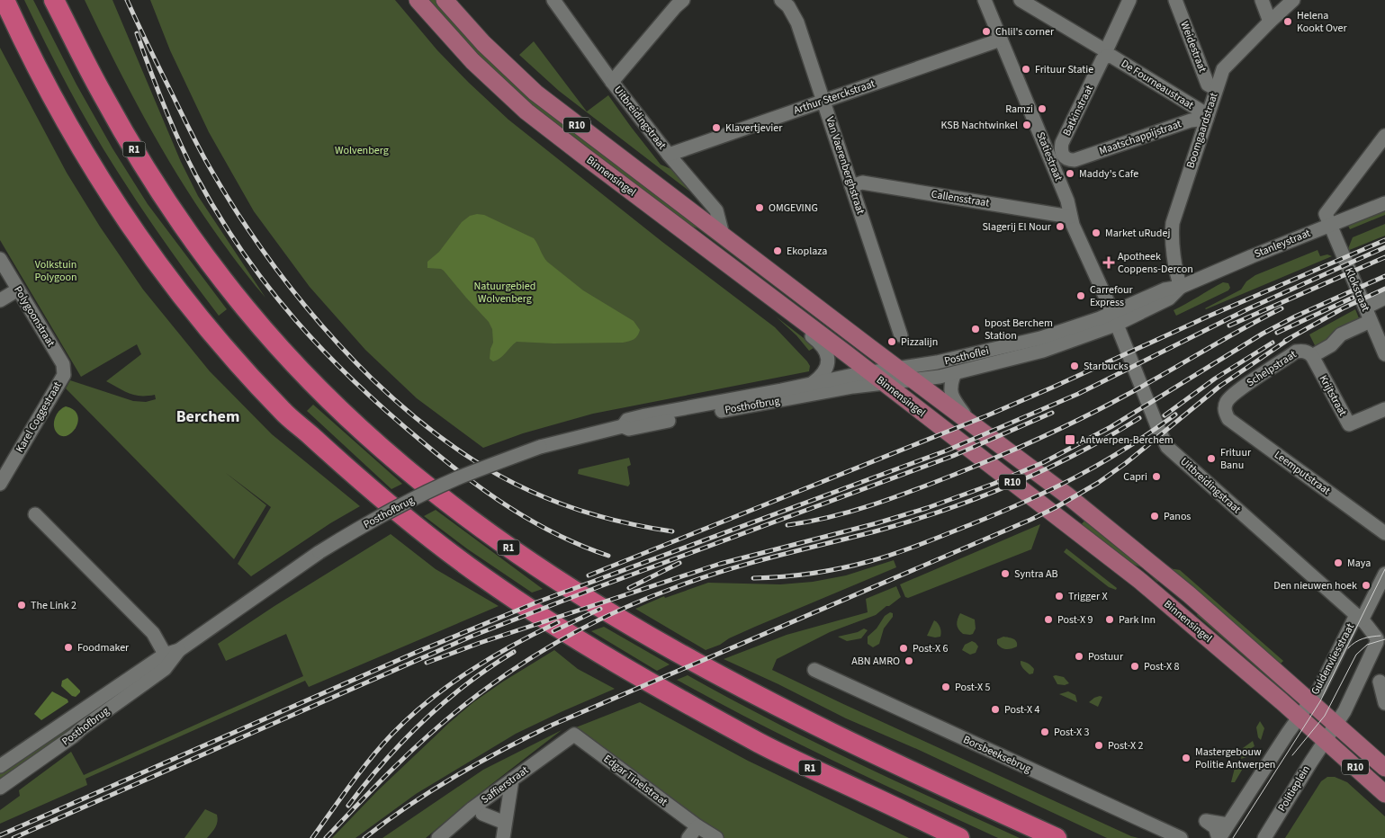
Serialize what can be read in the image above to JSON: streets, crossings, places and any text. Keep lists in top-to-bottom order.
{
  "streets": {
    "highway": ["R1"],
    "main road": ["R10", "Binnensingel"],
    "street": [
      "Weidestraat",
      "De Fourneaustraat",
      "Arthur Sterckstraat",
      "Batkinstraat",
      "Uitbreidingstraat",
      "Boomgaardstraat",
      "Maatschappijstraat",
      "Statiestraat",
      "Van Vaerenberghstraat",
      "Callensstraat",
      "Stanleystraat",
      "Klokstraat",
      "Polygoonstraat",
      "Posthoflei",
      "Schelpstraat",
      "Krijtstraat",
      "Posthofbrug",
      "Karel Coggestraat",
      "Leemputstraat",
      "Guldenvliesstraat",
      "Borsbeeksebrug",
      "Edgar Tinelstraat",
      "Saffierstraat",
      "Politieplein"
    ]
  },
  "crossings": [
    ["Weidestraat", "Boomgaardstraat"],
    ["De Fourneaustraat", "Batkinstraat"],
    ["De Fourneaustraat", "Boomgaardstraat"],
    ["De Fourneaustraat", "Maatschappijstraat"],
    ["Arthur Sterckstraat", "Uitbreidingstraat"],
    ["Arthur Sterckstraat", "Statiestraat"],
    ["Arthur Sterckstraat", "Van Vaerenberghstraat"],
    ["Batkinstraat", "Maatschappijstraat"],
    ["Uitbreidingstraat", "Statiestraat"],
    ["Uitbreidingstraat", "Binnensingel"],
    ["Uitbreidingstraat", "Posthoflei"],
    ["Uitbreidingstraat", "Guldenvliesstraat"],
    ["Boomgaardstraat", "Maatschappijstraat"],
    ["Boomgaardstraat", "Stanleystraat"],
    ["Statiestraat", "Callensstraat"],
    ["Statiestraat", "Posthoflei"],
    ["Van Vaerenberghstraat", "Callensstraat"],
    ["Binnensingel", "Posthoflei"],
    ["Binnensingel", "Posthofbrug"],
    ["Binnensingel", "Guldenvliesstraat"],
    ["Binnensingel", "Politieplein"],
    ["Stanleystraat", "Klokstraat"],
    ["Klokstraat", "Schelpstraat"],
    ["Polygoonstraat", "Karel Coggestraat"],
    ["Posthoflei", "Posthofbrug"],
    ["Schelpstraat", "Krijtstraat"],
    ["Schelpstraat", "Leemputstraat"],
    ["Guldenvliesstraat", "Politieplein"],
    ["Edgar Tinelstraat", "Saffierstraat"]
  ],
  "districts": ["Berchem"],
  "parks": ["Wolvenberg", "Volkstuin Polygoon", "Natuurgebied Wolvenberg"],
  "places": {
    "other": [
      "Helena Kookt Over",
      "Chlil's corner",
      "Frituur Statie",
      "Ramzi",
      "KSB Nachtwinkel",
      "Klavertjevier",
      "Maddy's Cafe",
      "OMGEVING",
      "Slagerij El Nour",
      "Market uRudej",
      "Ekoplaza",
      "Carrefour Express",
      "bpost Berchem Station",
      "Pizzalijn",
      "Starbucks",
      "Frituur Banu",
      "Capri",
      "Panos",
      "Maya",
      "Syntra AB",
      "Den nieuwen hoek",
      "Trigger X",
      "The Link 2",
      "Post-X 9",
      "Park Inn",
      "Foodmaker",
      "Post-X 6",
      "Postuur",
      "ABN AMRO",
      "Post-X 8",
      "Post-X 5",
      "Post-X 4",
      "Post-X 3",
      "Post-X 2",
      "Mastergebouw Politie Antwerpen"
    ],
    "health": ["Apotheek Coppens-Dercon"],
    "transit": ["Antwerpen-Berchem"]
  }
}
